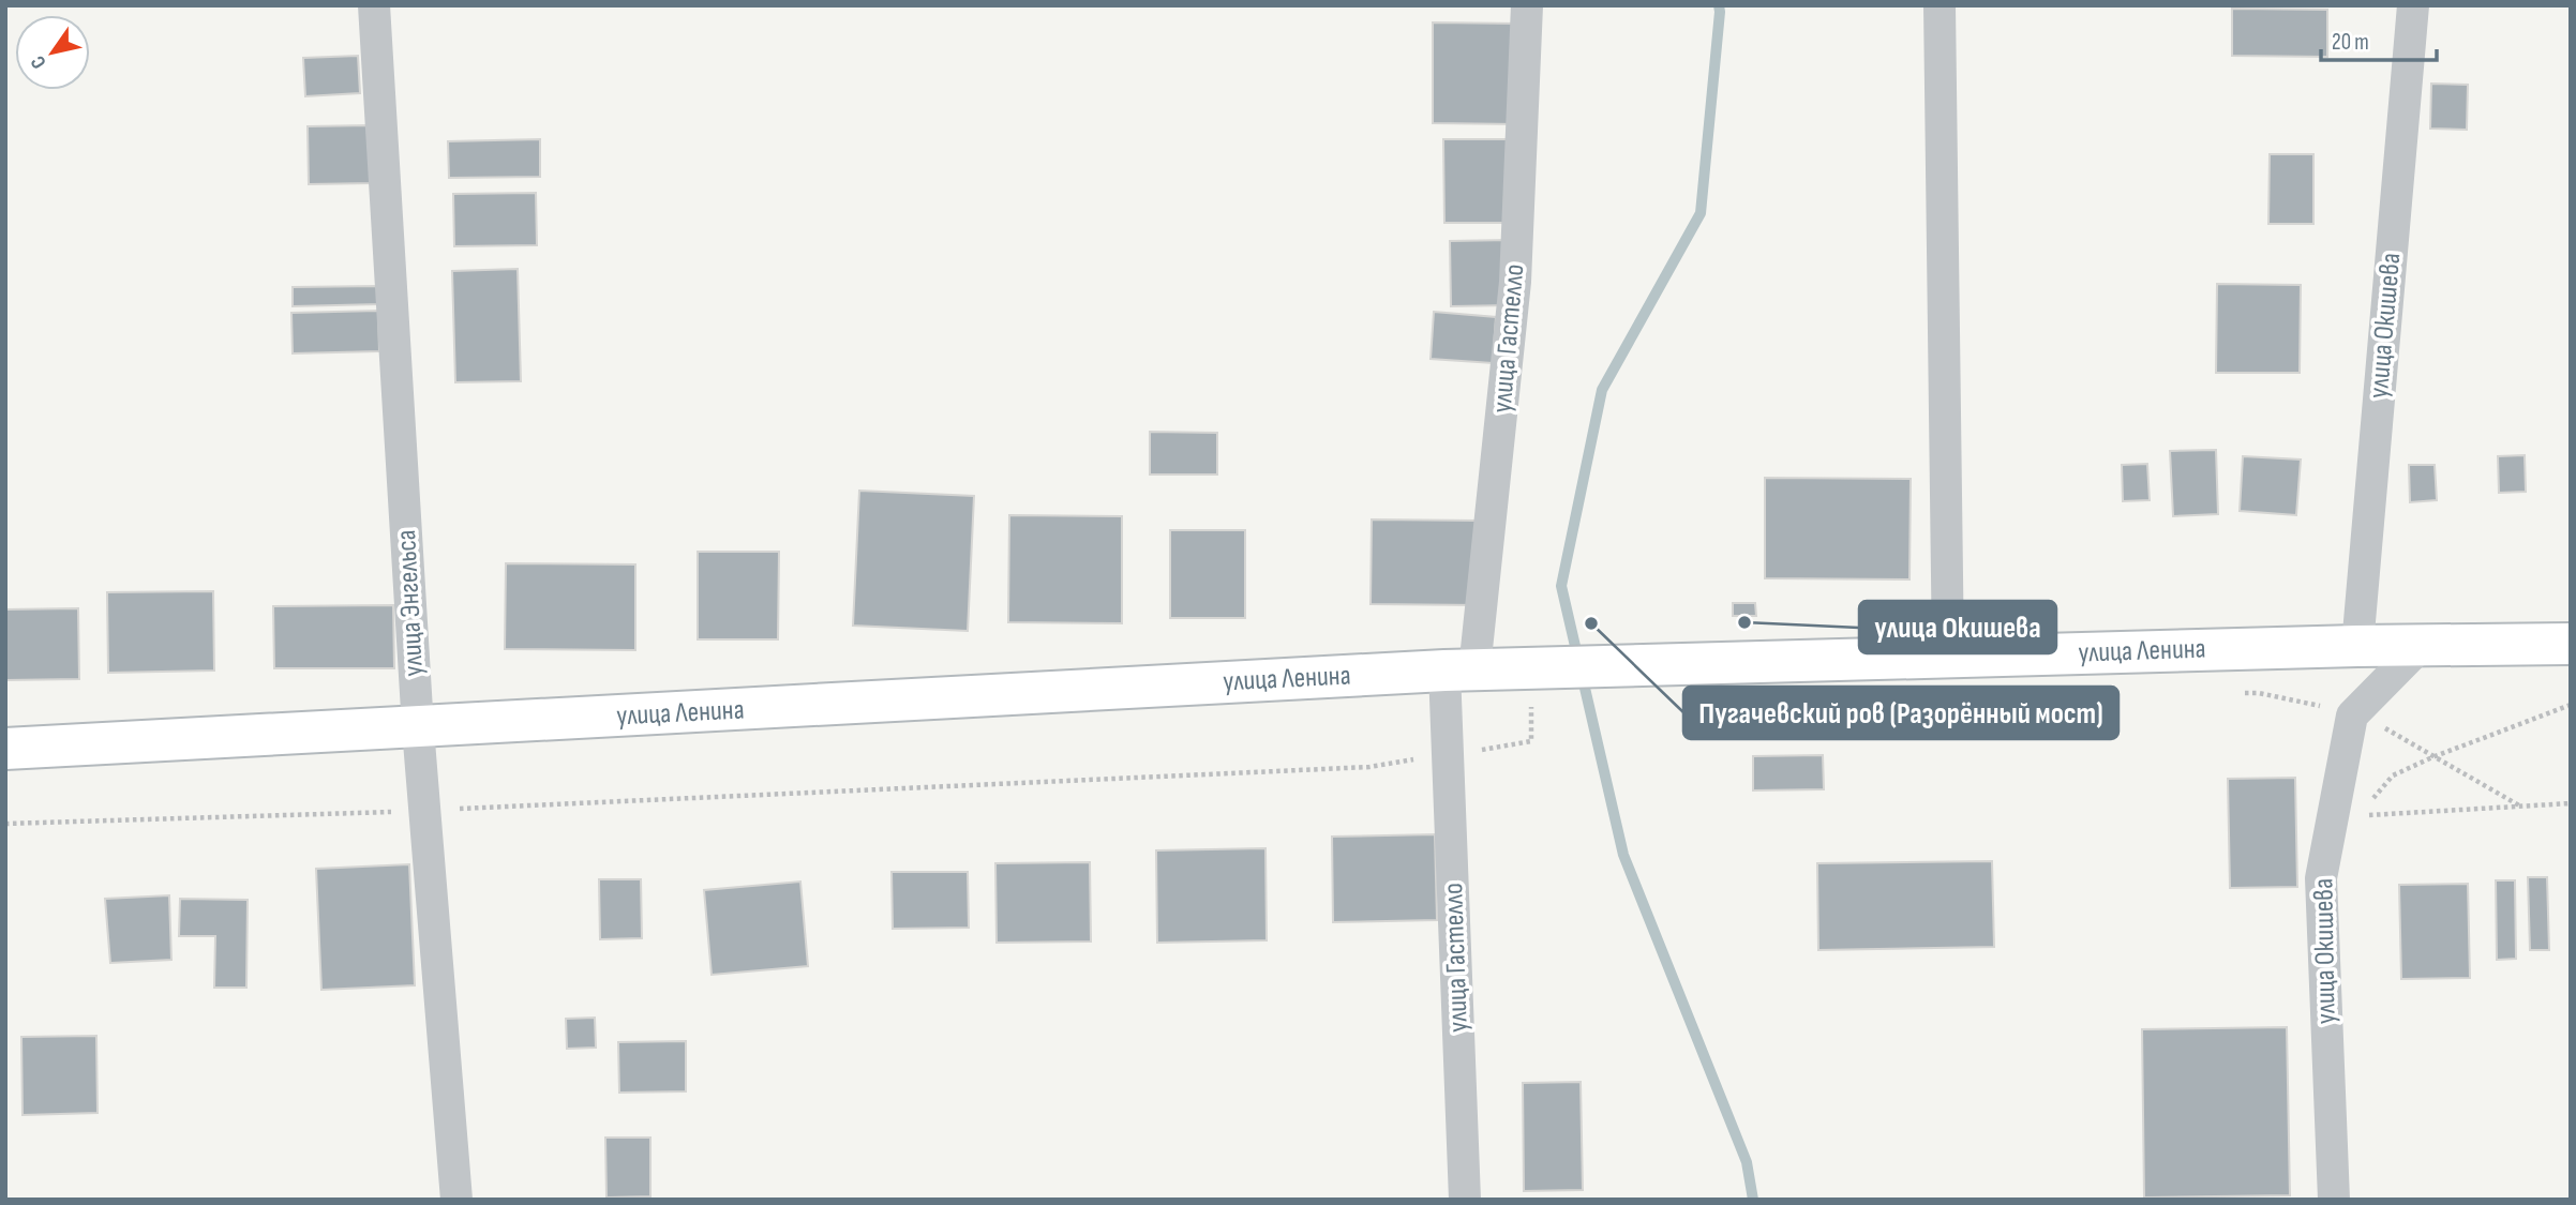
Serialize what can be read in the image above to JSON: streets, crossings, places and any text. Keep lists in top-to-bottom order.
{
  "streets": {
    "main road": ["улица Ленина"],
    "street": ["улица Окишева", "улица Гастелло", "улица Энгельса"]
  },
  "crossings": [
    ["улица Окишева", "улица Ленина"],
    ["улица Гастелло", "улица Ленина"],
    ["улица Энгельса", "улица Ленина"]
  ],
  "places": ["улица Окишева", "Пугачевский ров (Разорённый мост)"],
  "scale_bar": "20 m",
  "north": "bottom left"
}
